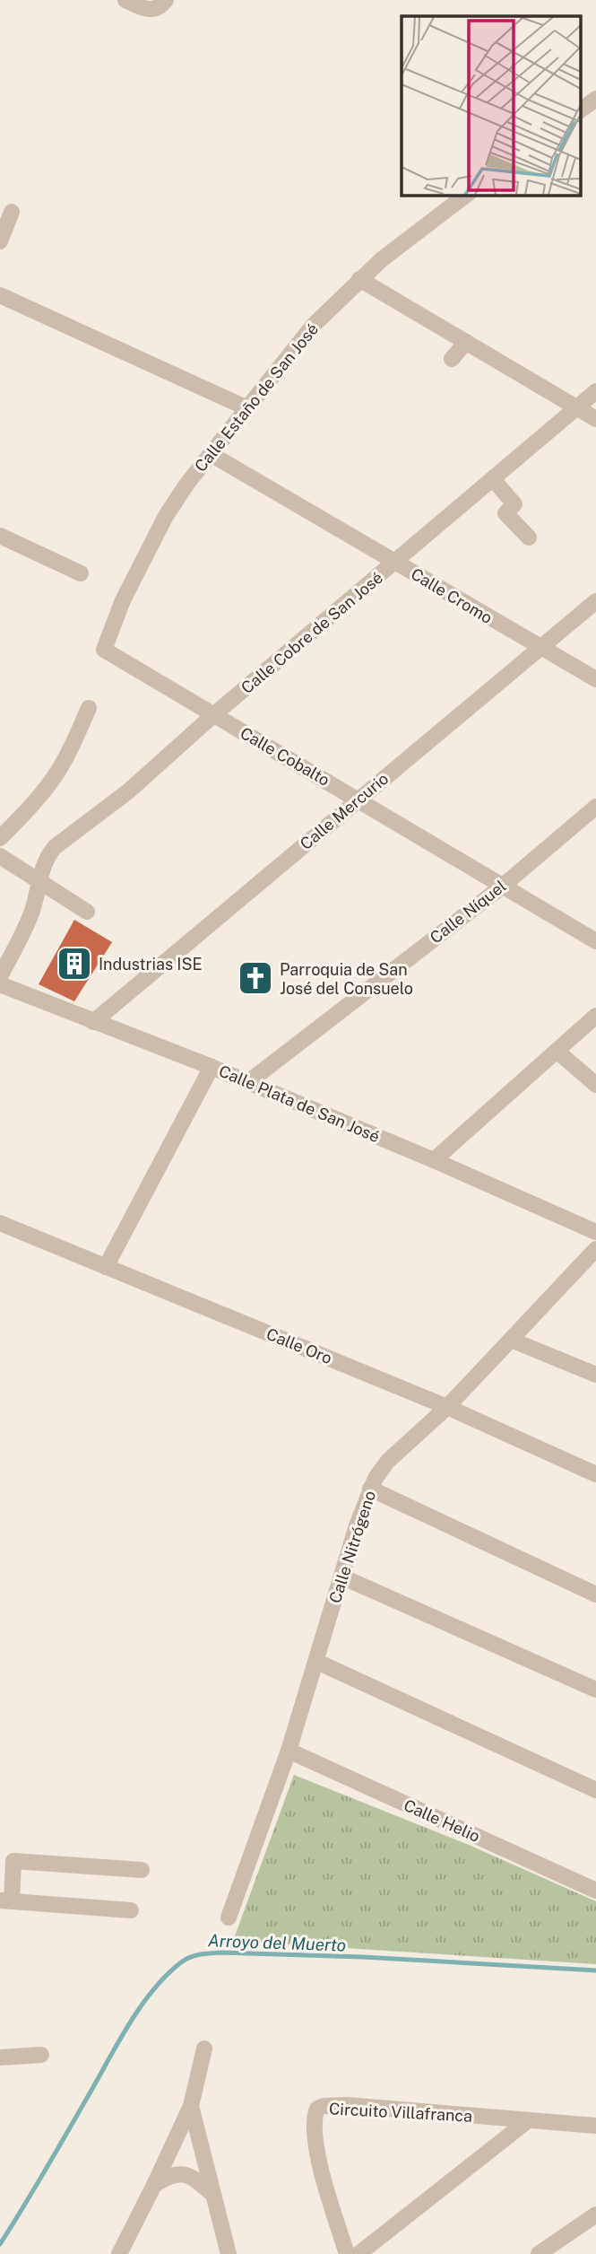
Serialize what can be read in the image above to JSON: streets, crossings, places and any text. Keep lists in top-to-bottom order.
{
  "streets": {
    "street": [
      "Calle Estaño de San José",
      "Calle Cromo",
      "Calle Cobre de San José",
      "Calle Cobalto",
      "Calle Mercurio",
      "Calle Níquel",
      "Calle Plata de San José",
      "Calle Oro",
      "Calle Nitrógeno",
      "Calle Helio",
      "Circuito Villafranca"
    ]
  },
  "crossings": [
    ["Calle Estaño de San José", "Calle Cromo"],
    ["Calle Estaño de San José", "Calle Cobalto"],
    ["Calle Cromo", "Calle Cobre de San José"],
    ["Calle Cromo", "Calle Mercurio"],
    ["Calle Cobre de San José", "Calle Cobalto"],
    ["Calle Cobalto", "Calle Mercurio"],
    ["Calle Cobalto", "Calle Níquel"],
    ["Calle Mercurio", "Calle Plata de San José"],
    ["Calle Níquel", "Calle Plata de San José"],
    ["Calle Oro", "Calle Nitrógeno"],
    ["Calle Nitrógeno", "Calle Helio"]
  ],
  "water": ["Arroyo del Muerto"],
  "places": {
    "building": ["Industrias ISE"],
    "church": ["Parroquia de San José del Consuelo"]
  }
}
